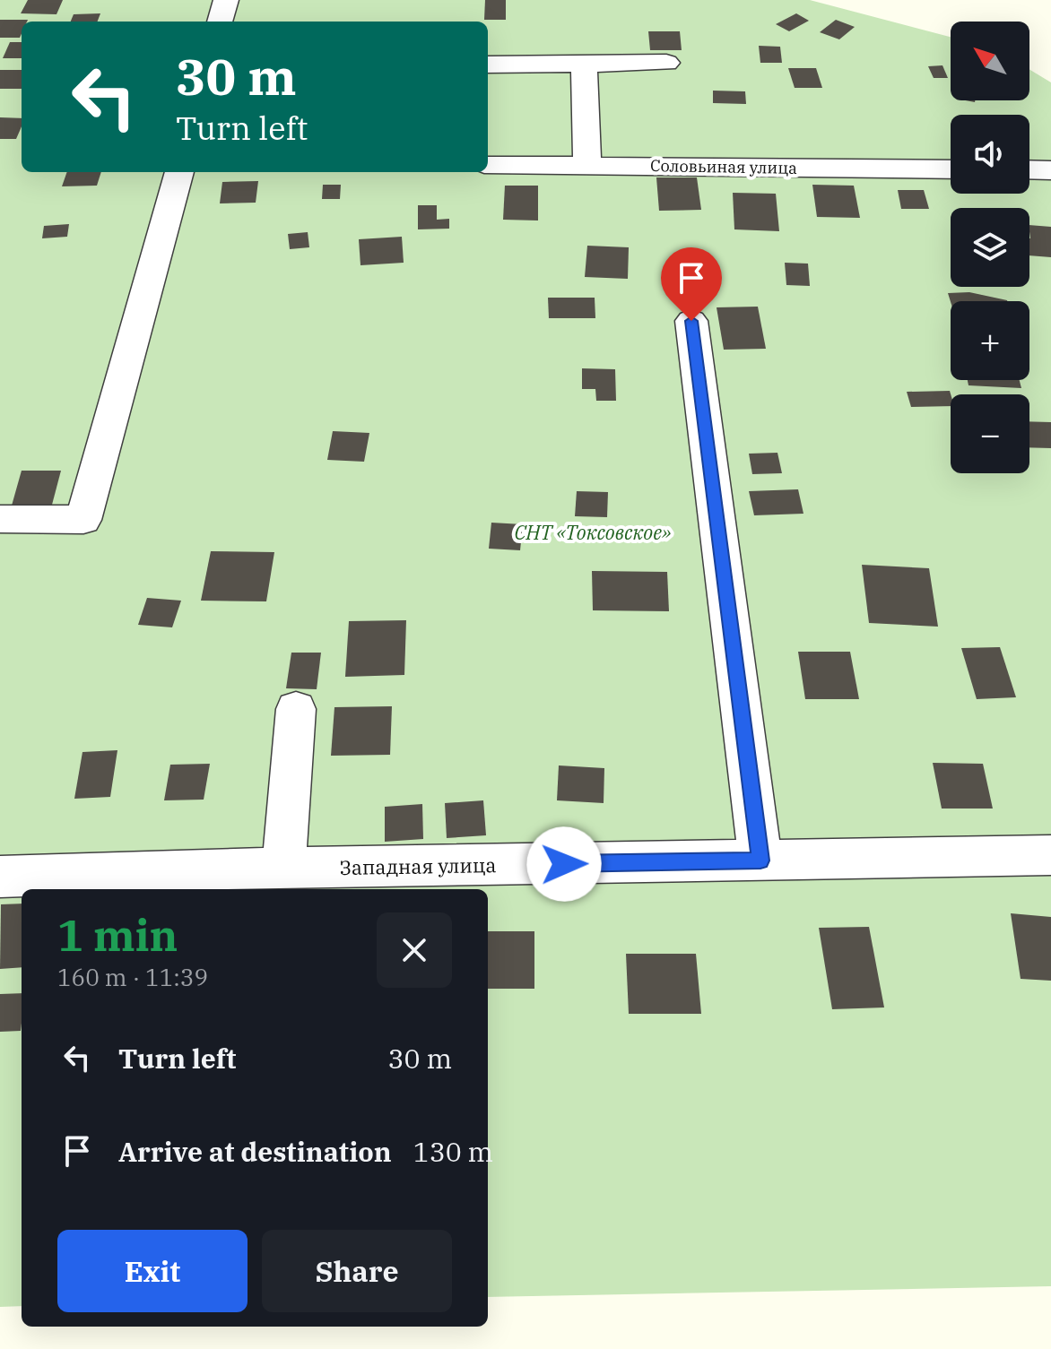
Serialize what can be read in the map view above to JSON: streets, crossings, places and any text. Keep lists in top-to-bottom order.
{
  "streets": {
    "street": ["Соловьиная улица", "Западная улица"]
  },
  "parks": ["СНТ «Токсовское»"],
  "north": "top left",
  "page": {
    "map_buttons": ["+", "−"],
    "turn": ["30 m", "Turn left"],
    "heading": ["1 min", "160 m · 11:39"],
    "list": [
      {
        "name": "Turn left",
        "value": "30 m"
      },
      {
        "name": "Arrive at destination",
        "value": "130 m"
      }
    ],
    "buttons": ["Exit", "Share"]
  }
}
